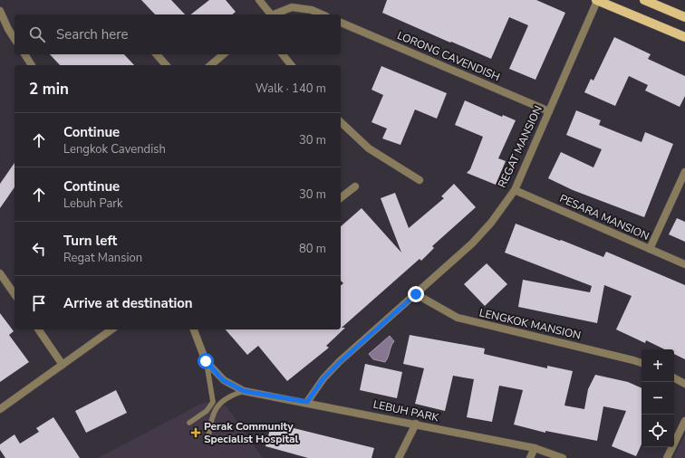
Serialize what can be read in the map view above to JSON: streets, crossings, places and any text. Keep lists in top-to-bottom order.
{
  "streets": {
    "street": [
      "LORONG CAVENDISH",
      "REGAT MANSION",
      "PESARA MANSION",
      "LENGKOK MANSION",
      "LEBUH PARK"
    ]
  },
  "crossings": [
    ["LORONG CAVENDISH", "REGAT MANSION"],
    ["REGAT MANSION", "PESARA MANSION"],
    ["REGAT MANSION", "LENGKOK MANSION"],
    ["REGAT MANSION", "LEBUH PARK"]
  ],
  "places": {
    "health": ["Perak Community Specialist Hospital"]
  },
  "page": {
    "search": "Search here",
    "heading": ["2 min", "Walk · 140 m"],
    "list": [
      ["Continue", "Lengkok Cavendish", "30 m"],
      ["Continue", "Lebuh Park", "30 m"],
      ["Turn left", "Regat Mansion", "80 m"],
      "Arrive at destination"
    ],
    "map_buttons": ["+", "−"]
  }
}
